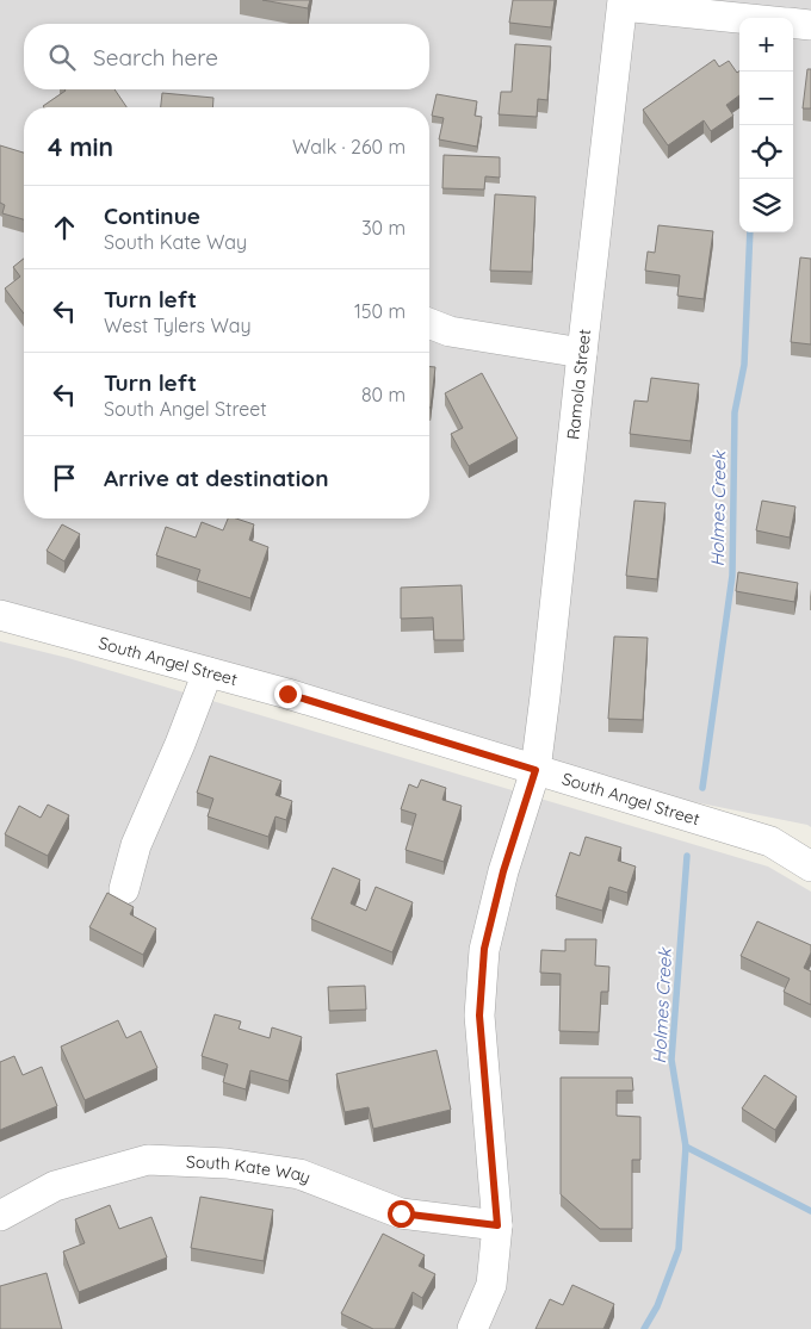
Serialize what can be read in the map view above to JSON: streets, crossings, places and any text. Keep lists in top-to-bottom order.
{
  "streets": {
    "street": ["Ramola Street", "South Angel Street", "South Kate Way"]
  },
  "crossings": [
    ["Ramola Street", "South Angel Street"],
    ["Ramola Street", "South Kate Way"]
  ],
  "water": ["Holmes Creek"],
  "page": {
    "map_buttons": ["+", "−"],
    "search": "Search here",
    "heading": ["4 min", "Walk · 260 m"],
    "list": [
      ["Continue", "South Kate Way", "30 m"],
      ["Turn left", "West Tylers Way", "150 m"],
      ["Turn left", "South Angel Street", "80 m"],
      "Arrive at destination"
    ]
  }
}
